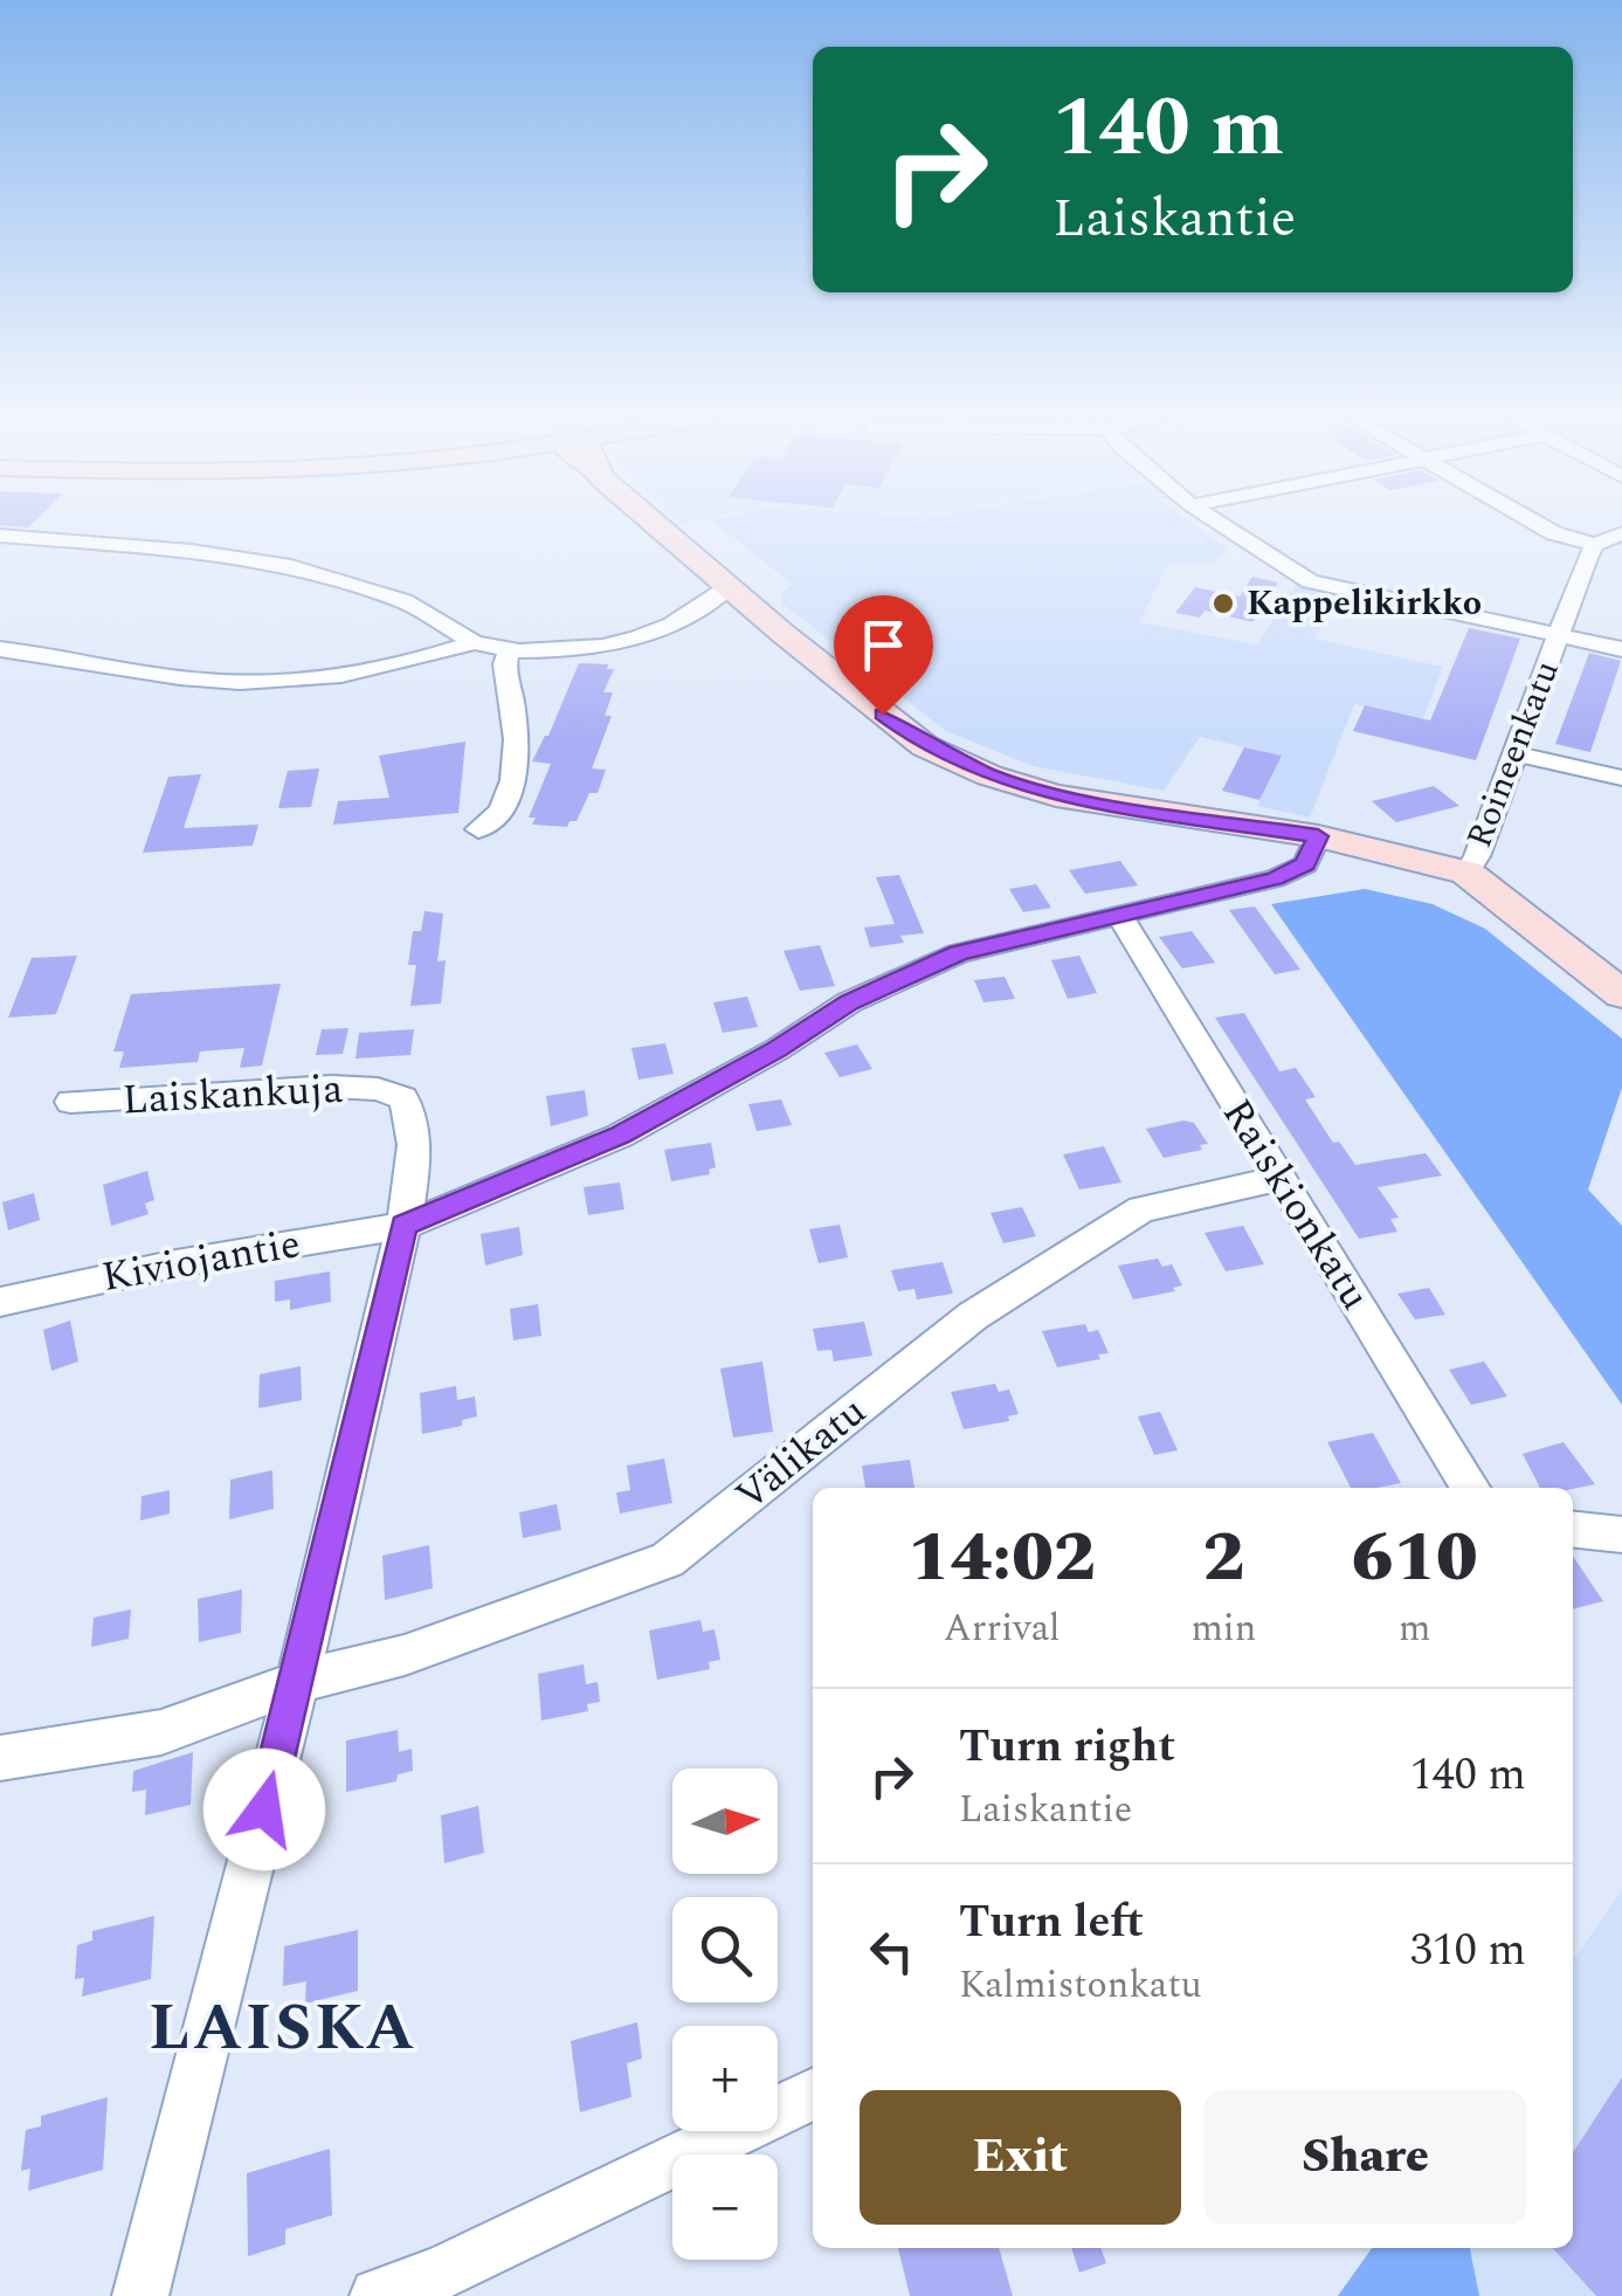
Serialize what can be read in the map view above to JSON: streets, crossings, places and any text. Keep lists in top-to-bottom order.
{
  "streets": {
    "street": [
      "Roineenkatu",
      "Laiskankuja",
      "Raiskionkatu",
      "Kiviojantie",
      "Välikatu"
    ]
  },
  "crossings": [
    ["Laiskankuja", "Kiviojantie"],
    ["Raiskionkatu", "Kiviojantie"],
    ["Raiskionkatu", "Välikatu"]
  ],
  "districts": ["LAISKA"],
  "places": ["Kappelikirkko"],
  "north": "right",
  "page": {
    "turn": ["140 m", "Laiskantie"],
    "eta": [
      "14:02",
      "Arrival",
      "2",
      "min",
      "610",
      "m"
    ],
    "list": [
      {
        "name": "Turn right",
        "note": "Laiskantie",
        "value": "140 m"
      },
      {
        "name": "Turn left",
        "note": "Kalmistonkatu",
        "value": "310 m"
      }
    ],
    "map_buttons": ["+", "−"],
    "buttons": ["Exit", "Share"]
  }
}
